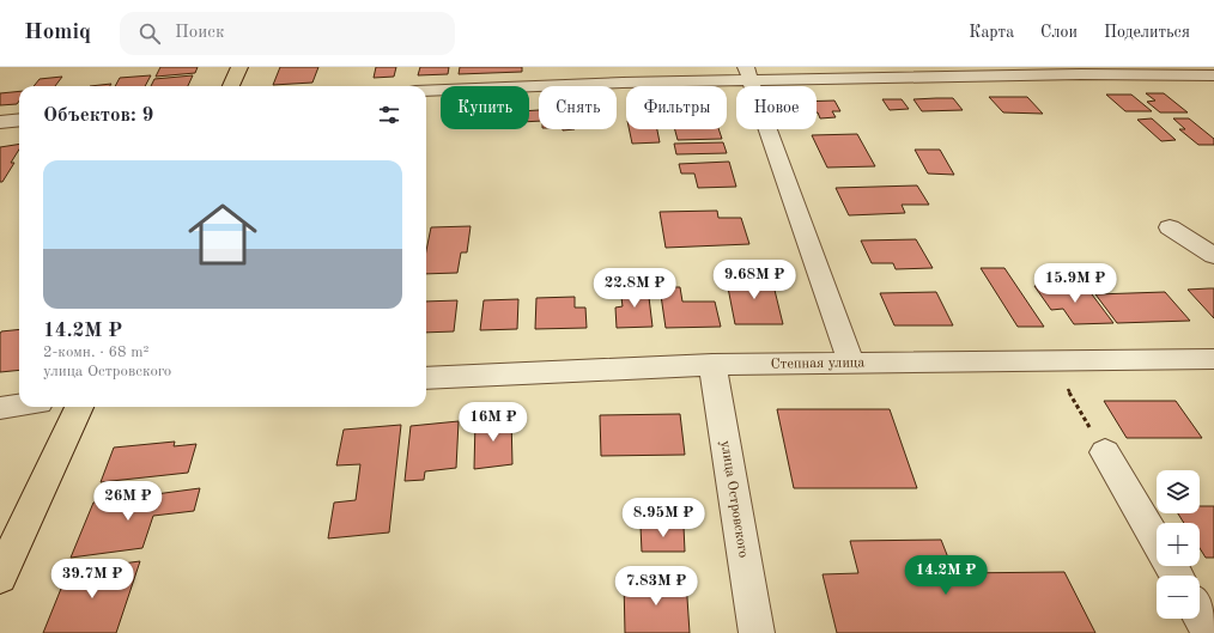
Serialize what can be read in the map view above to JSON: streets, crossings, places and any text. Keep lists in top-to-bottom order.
{
  "streets": {
    "street": ["Степная улица", "улица Островского"]
  },
  "crossings": [
    ["Степная улица", "улица Островского"]
  ],
  "page": {
    "header": "Homiq",
    "search": "Поиск",
    "nav": ["Карта", "Слои", "Поделиться"],
    "chip": [
      "Купить",
      "Снять",
      "Фильтры",
      "Новое"
    ],
    "heading": "Объектов: 9",
    "list": [
      {
        "name": "14.2M ₽",
        "note": "2-комн. · 68 m² · улица Островского"
      }
    ],
    "price": [
      "9.68M ₽",
      "15.9M ₽",
      "22.8M ₽",
      "16M ₽",
      "26M ₽",
      "8.95M ₽",
      "14.2M ₽",
      "39.7M ₽",
      "7.83M ₽"
    ],
    "map_buttons": ["+", "−"]
  }
}
